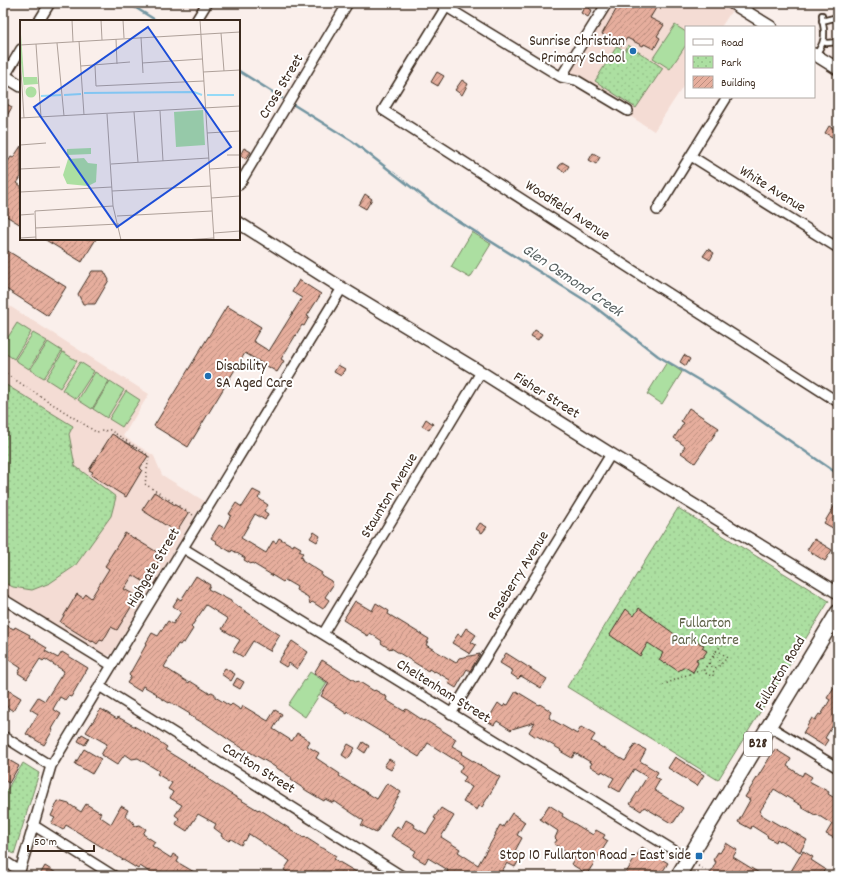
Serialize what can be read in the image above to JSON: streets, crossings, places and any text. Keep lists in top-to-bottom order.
{
  "streets": {
    "main road": ["Fullarton Road", "B28"],
    "street": [
      "Cross Street",
      "White Avenue",
      "Woodfield Avenue",
      "Fisher Street",
      "Staunton Avenue",
      "Highgate Street",
      "Roseberry Avenue",
      "Cheltenham Street",
      "Carlton Street"
    ]
  },
  "crossings": [
    ["Fisher Street", "Staunton Avenue"],
    ["Fisher Street", "Highgate Street"],
    ["Fisher Street", "Roseberry Avenue"],
    ["Staunton Avenue", "Cheltenham Street"],
    ["Highgate Street", "Cheltenham Street"],
    ["Highgate Street", "Carlton Street"],
    ["Roseberry Avenue", "Cheltenham Street"],
    ["Fullarton Road", "Cheltenham Street"]
  ],
  "water": ["Glen Osmond Creek"],
  "parks": ["Fullarton Park Centre"],
  "places": {
    "other": ["Sunrise Christian Primary School", "Disability SA Aged Care"],
    "transit": ["Stop 10 Fullarton Road - East side"]
  },
  "legend": ["Road", "Park", "Building"],
  "scale_bar": "50 m"
}
